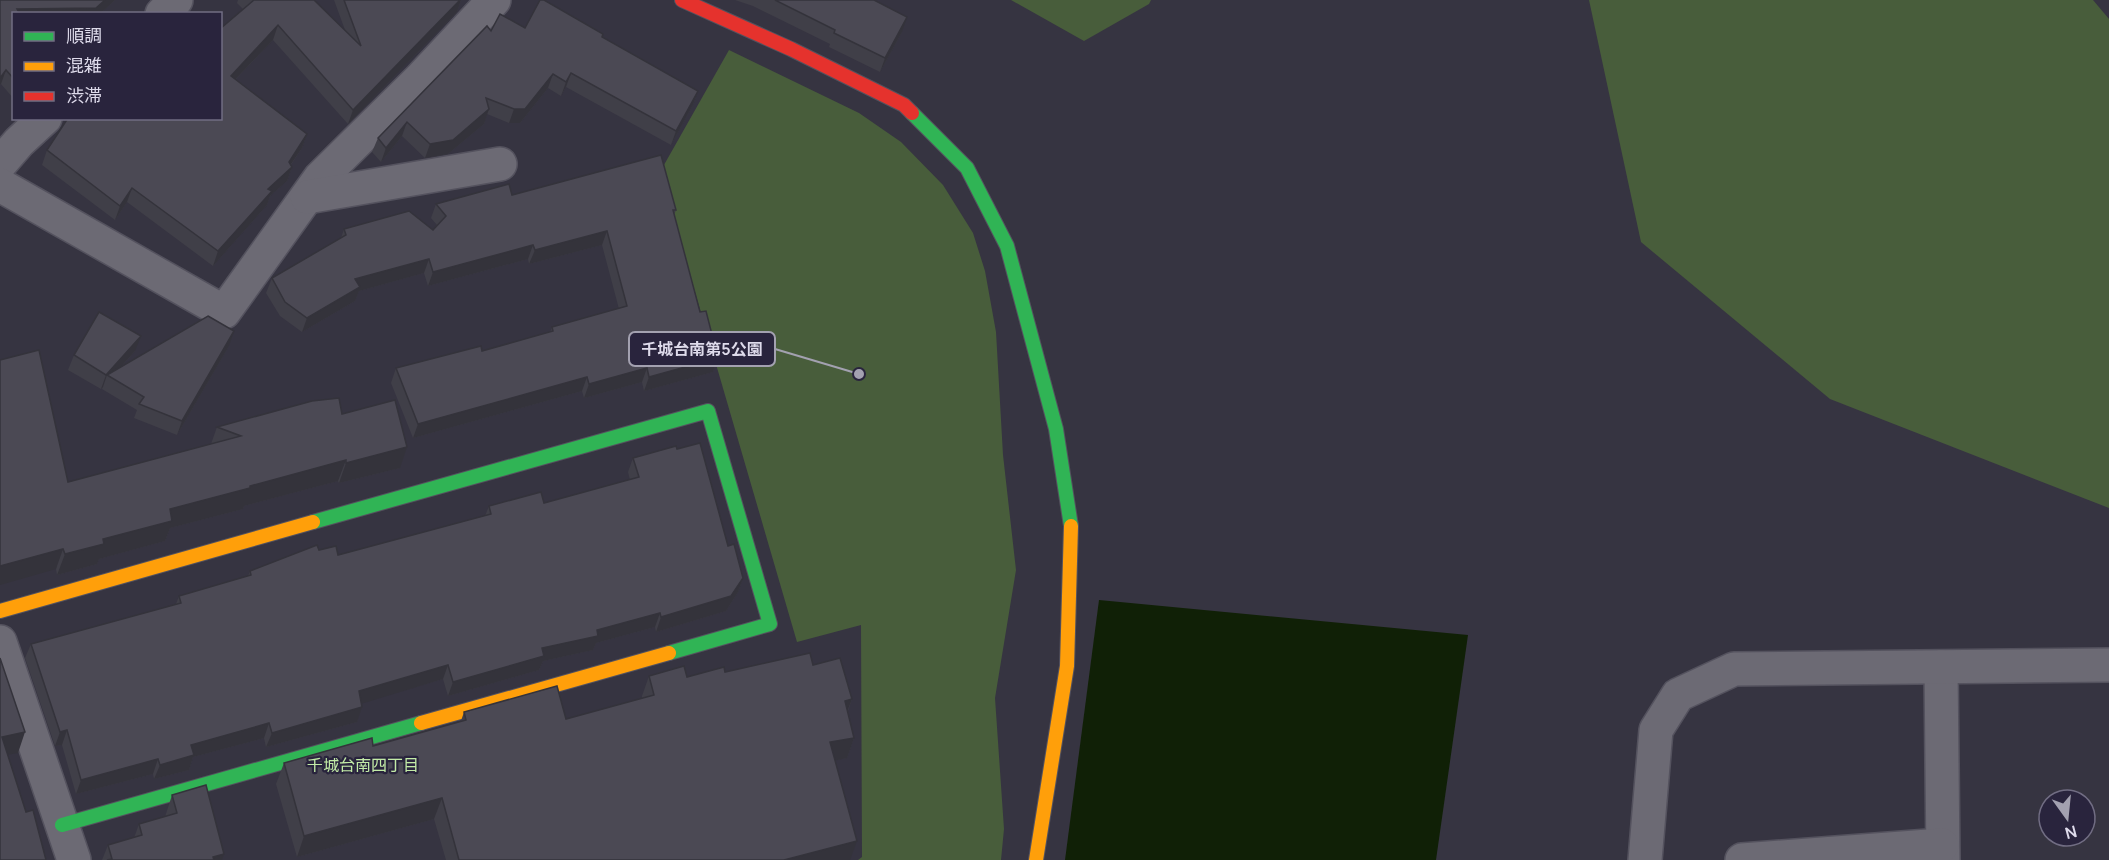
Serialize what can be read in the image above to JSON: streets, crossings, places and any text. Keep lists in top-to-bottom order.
{
  "districts": ["千城台南四丁目"],
  "places": ["千城台南第5公園"],
  "legend": ["順調", "混雑", "渋滞"],
  "north": "bottom"
}
